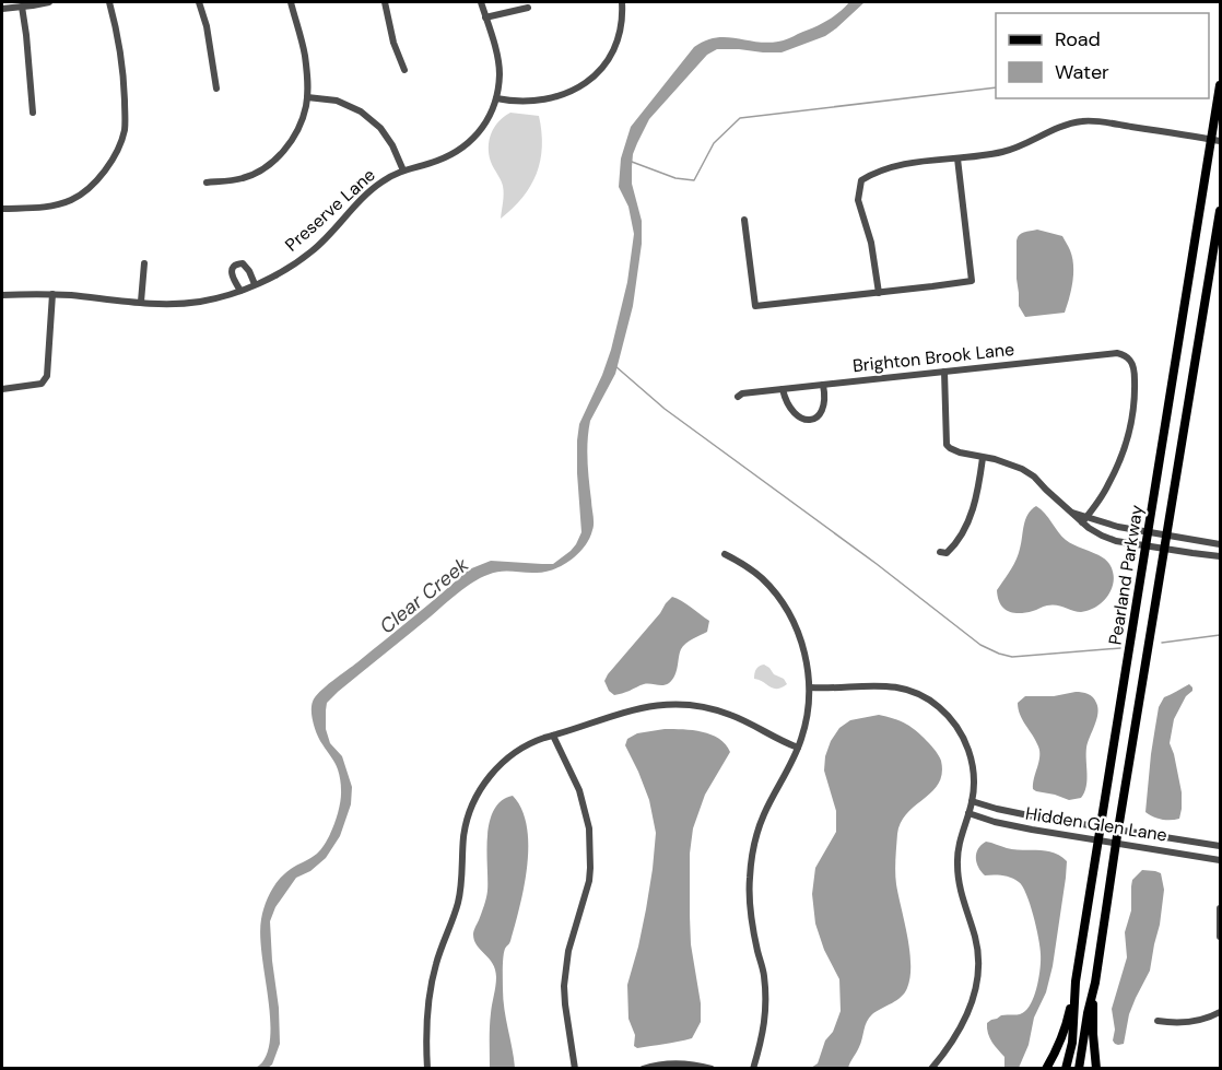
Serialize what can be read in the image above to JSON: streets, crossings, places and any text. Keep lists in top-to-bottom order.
{
  "streets": {
    "main road": ["Pearland Parkway"],
    "street": ["Preserve Lane", "Brighton Brook Lane", "Hidden Glen Lane"]
  },
  "crossings": [
    ["Pearland Parkway", "Hidden Glen Lane"]
  ],
  "water": ["Clear Creek"],
  "legend": ["Road", "Water"]
}
